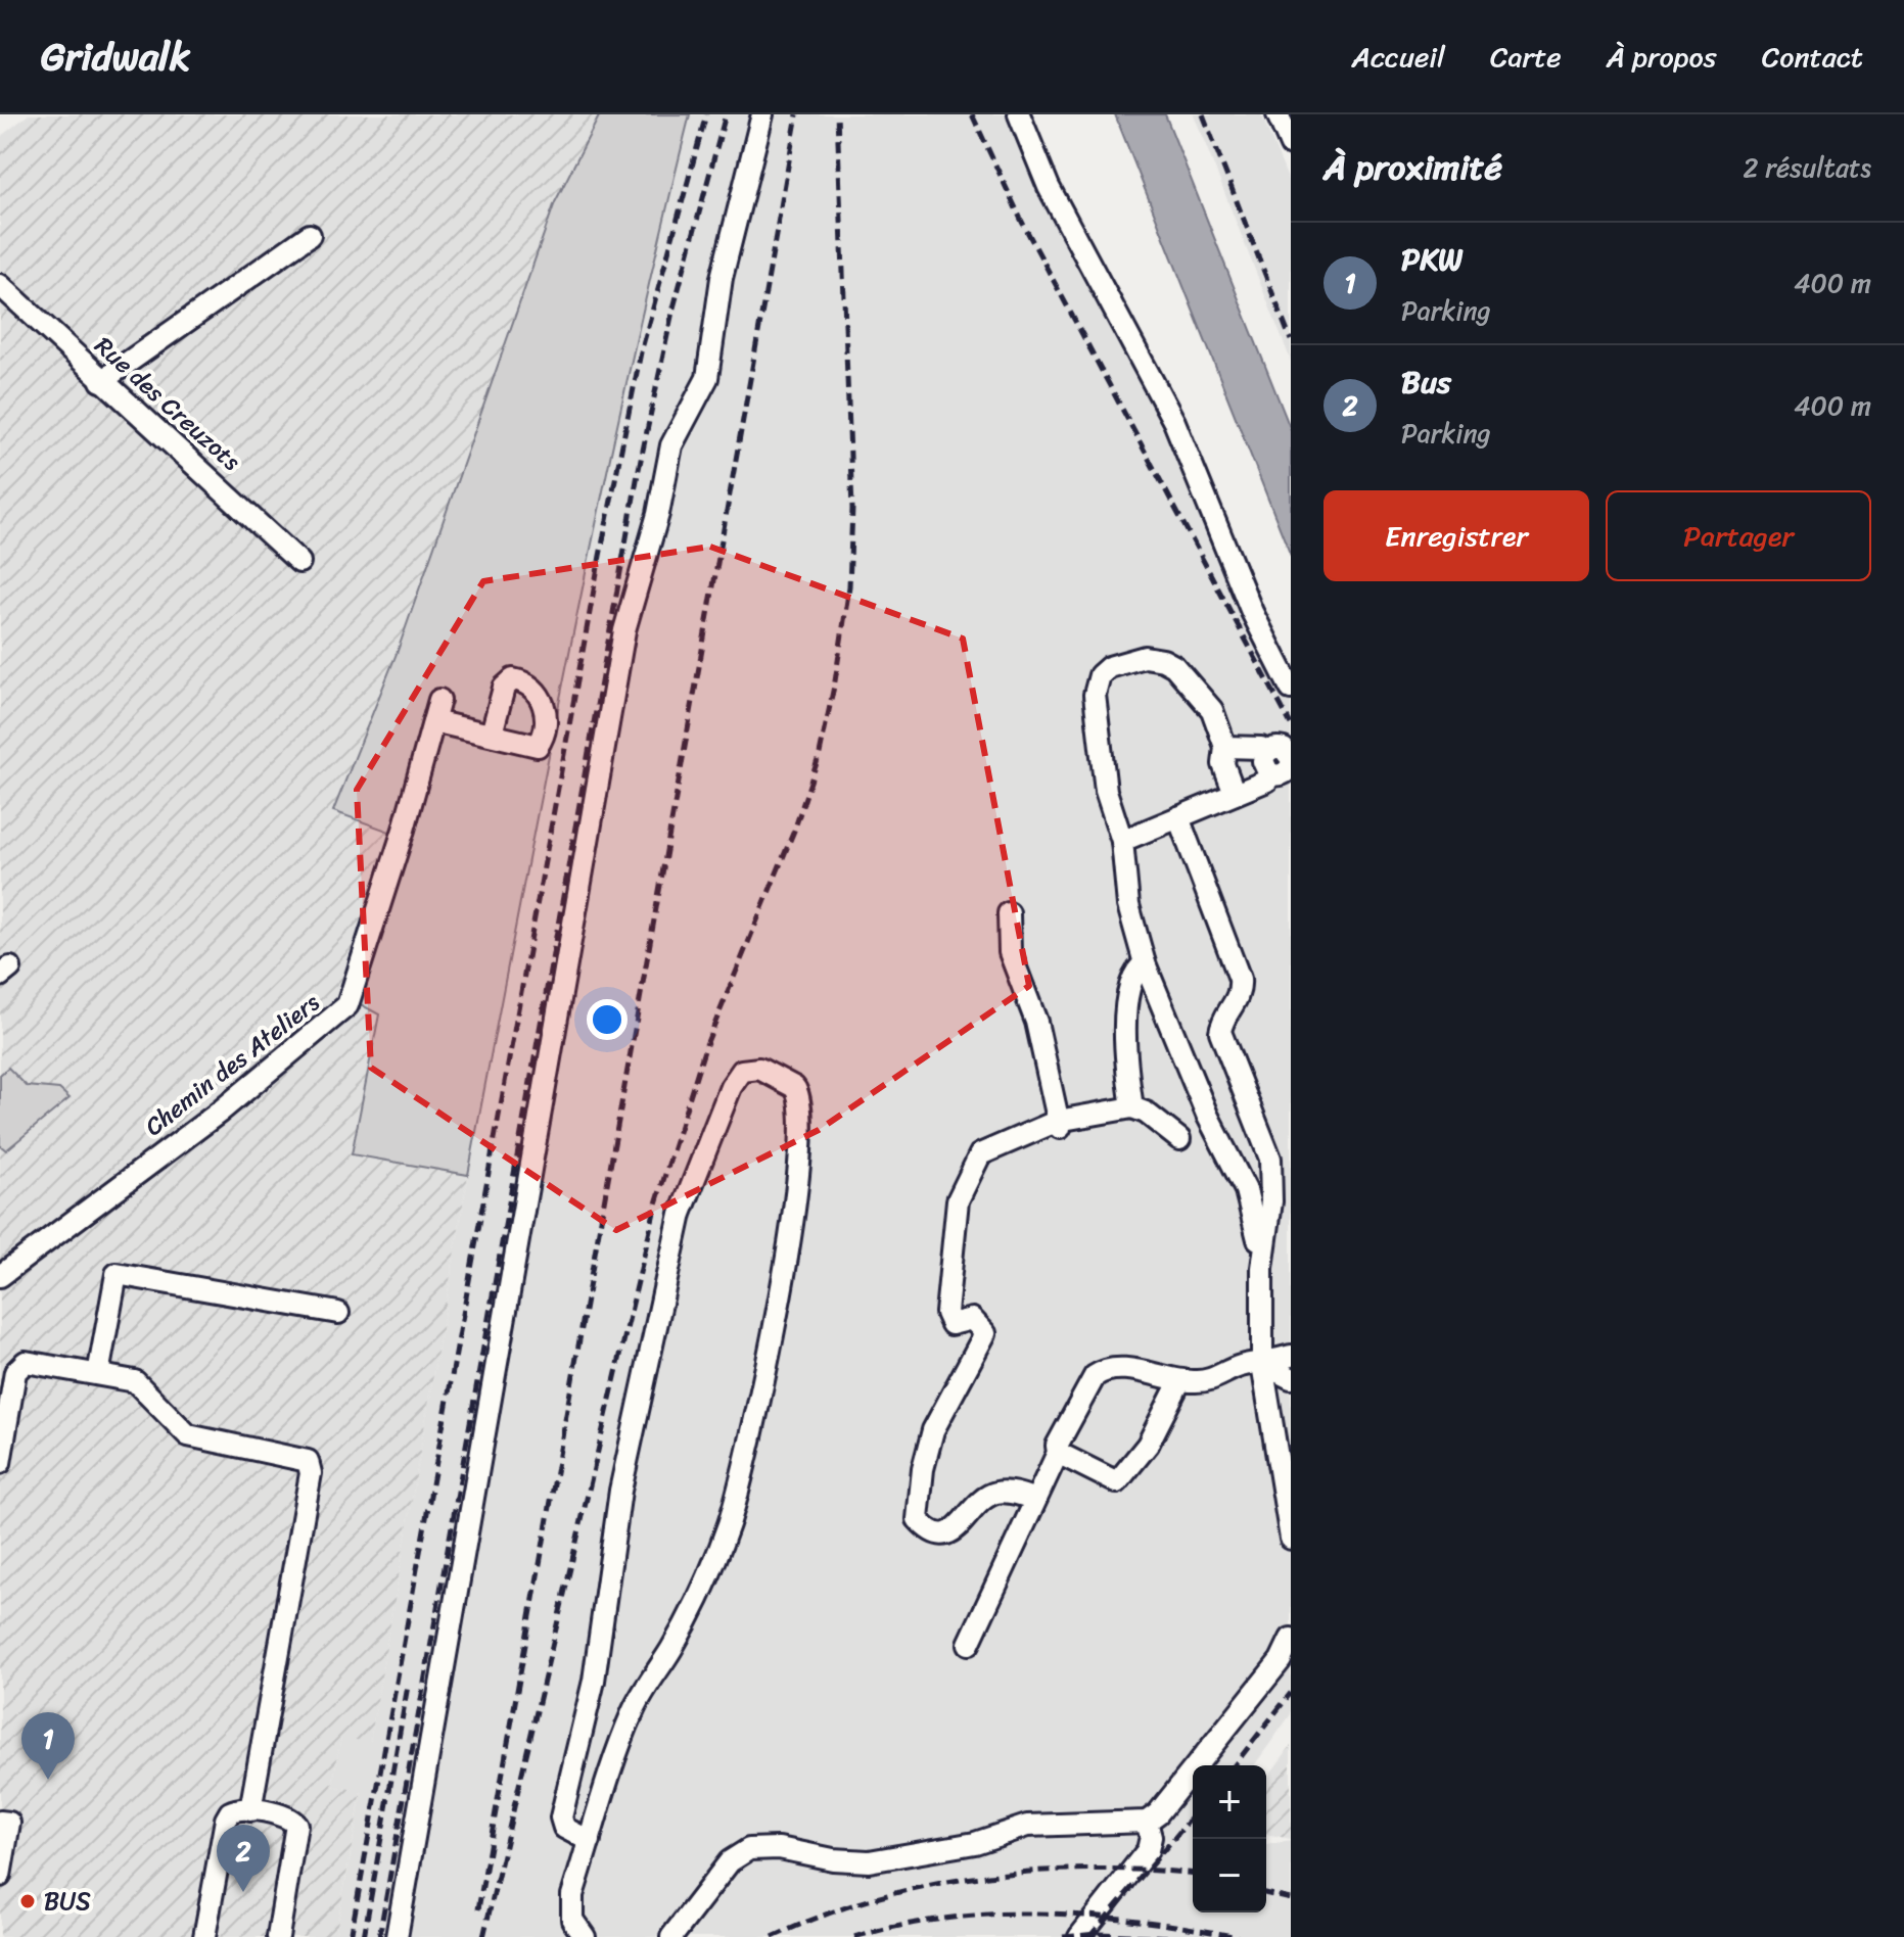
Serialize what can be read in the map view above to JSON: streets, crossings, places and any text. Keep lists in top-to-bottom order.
{
  "streets": {
    "street": ["Rue des Creuzots", "Chemin des Ateliers"]
  },
  "places": ["BUS"],
  "page": {
    "header": "Gridwalk",
    "nav": [
      "Accueil",
      "Carte",
      "À propos",
      "Contact"
    ],
    "heading": ["À proximité", "2 résultats"],
    "list": [
      {
        "mark": "1",
        "name": "PKW",
        "note": "Parking",
        "value": "400 m"
      },
      {
        "mark": "2",
        "name": "Bus",
        "note": "Parking",
        "value": "400 m"
      }
    ],
    "buttons": ["Enregistrer", "Partager"],
    "pins": ["1", "2"],
    "map_buttons": ["+", "−"]
  }
}
